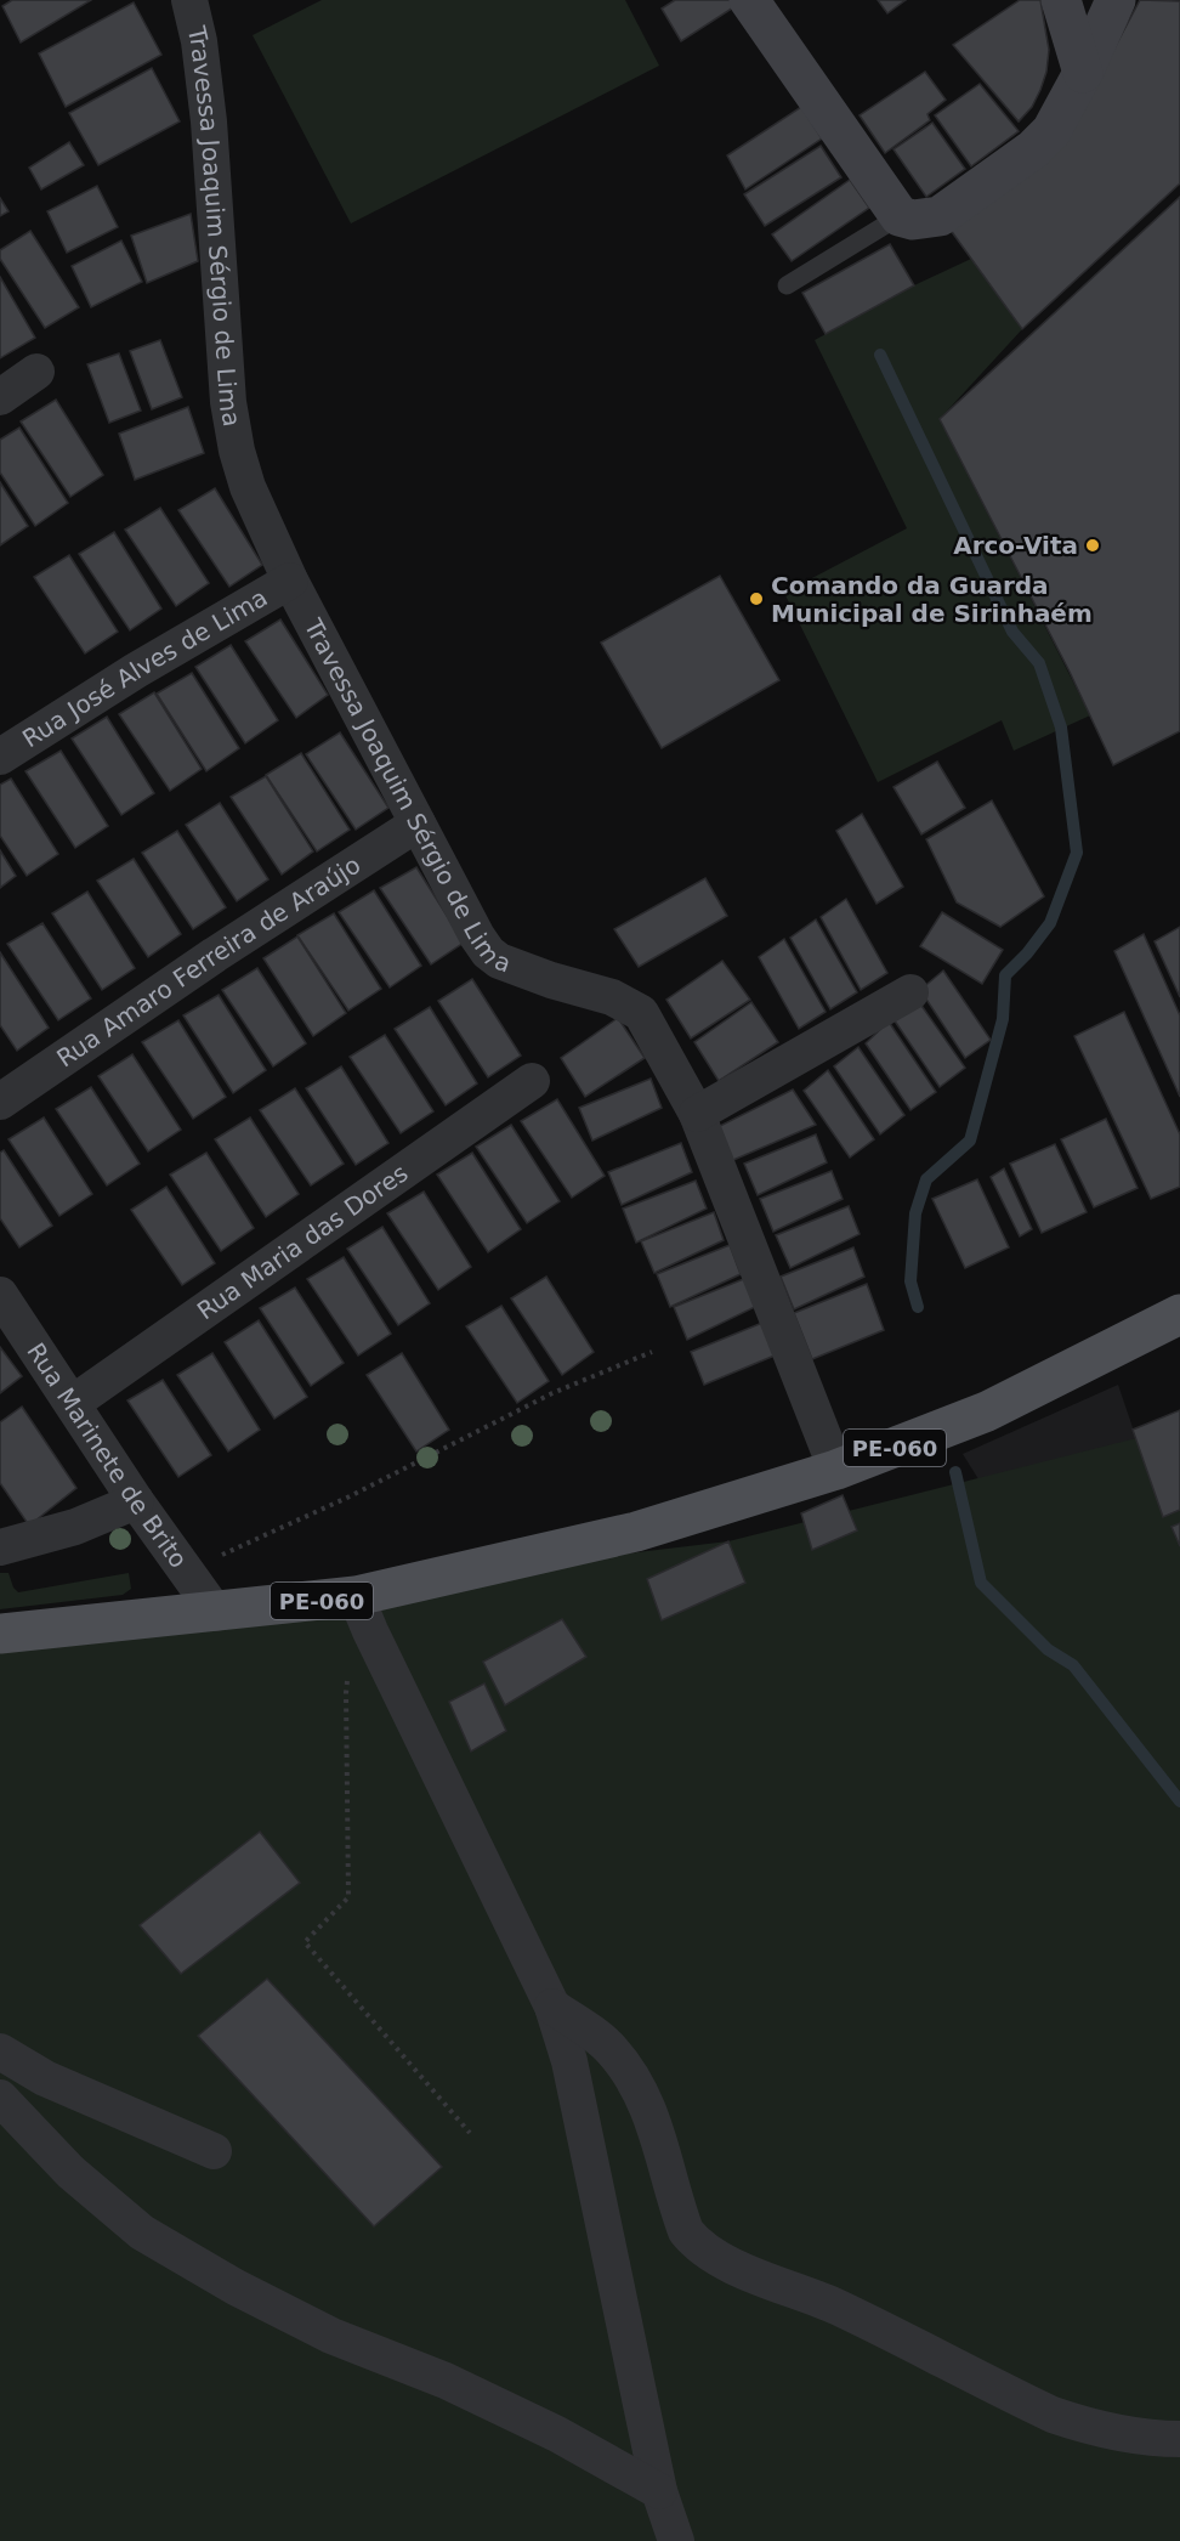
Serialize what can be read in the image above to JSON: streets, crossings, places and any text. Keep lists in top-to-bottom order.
{
  "streets": {
    "main road": ["PE-060"],
    "street": [
      "Travessa Joaquim Sérgio de Lima",
      "Rua José Alves de Lima",
      "Rua Amaro Ferreira de Araújo",
      "Rua Maria das Dores",
      "Rua Marinete de Brito"
    ]
  },
  "crossings": [
    ["Travessa Joaquim Sérgio de Lima", "Rua José Alves de Lima"],
    ["Travessa Joaquim Sérgio de Lima", "Rua Amaro Ferreira de Araújo"],
    ["Travessa Joaquim Sérgio de Lima", "PE-060"],
    ["Rua Maria das Dores", "Rua Marinete de Brito"],
    ["PE-060", "Rua Marinete de Brito"]
  ],
  "places": ["Arco-Vita", "Comando da Guarda Municipal de Sirinhaém"]
}
